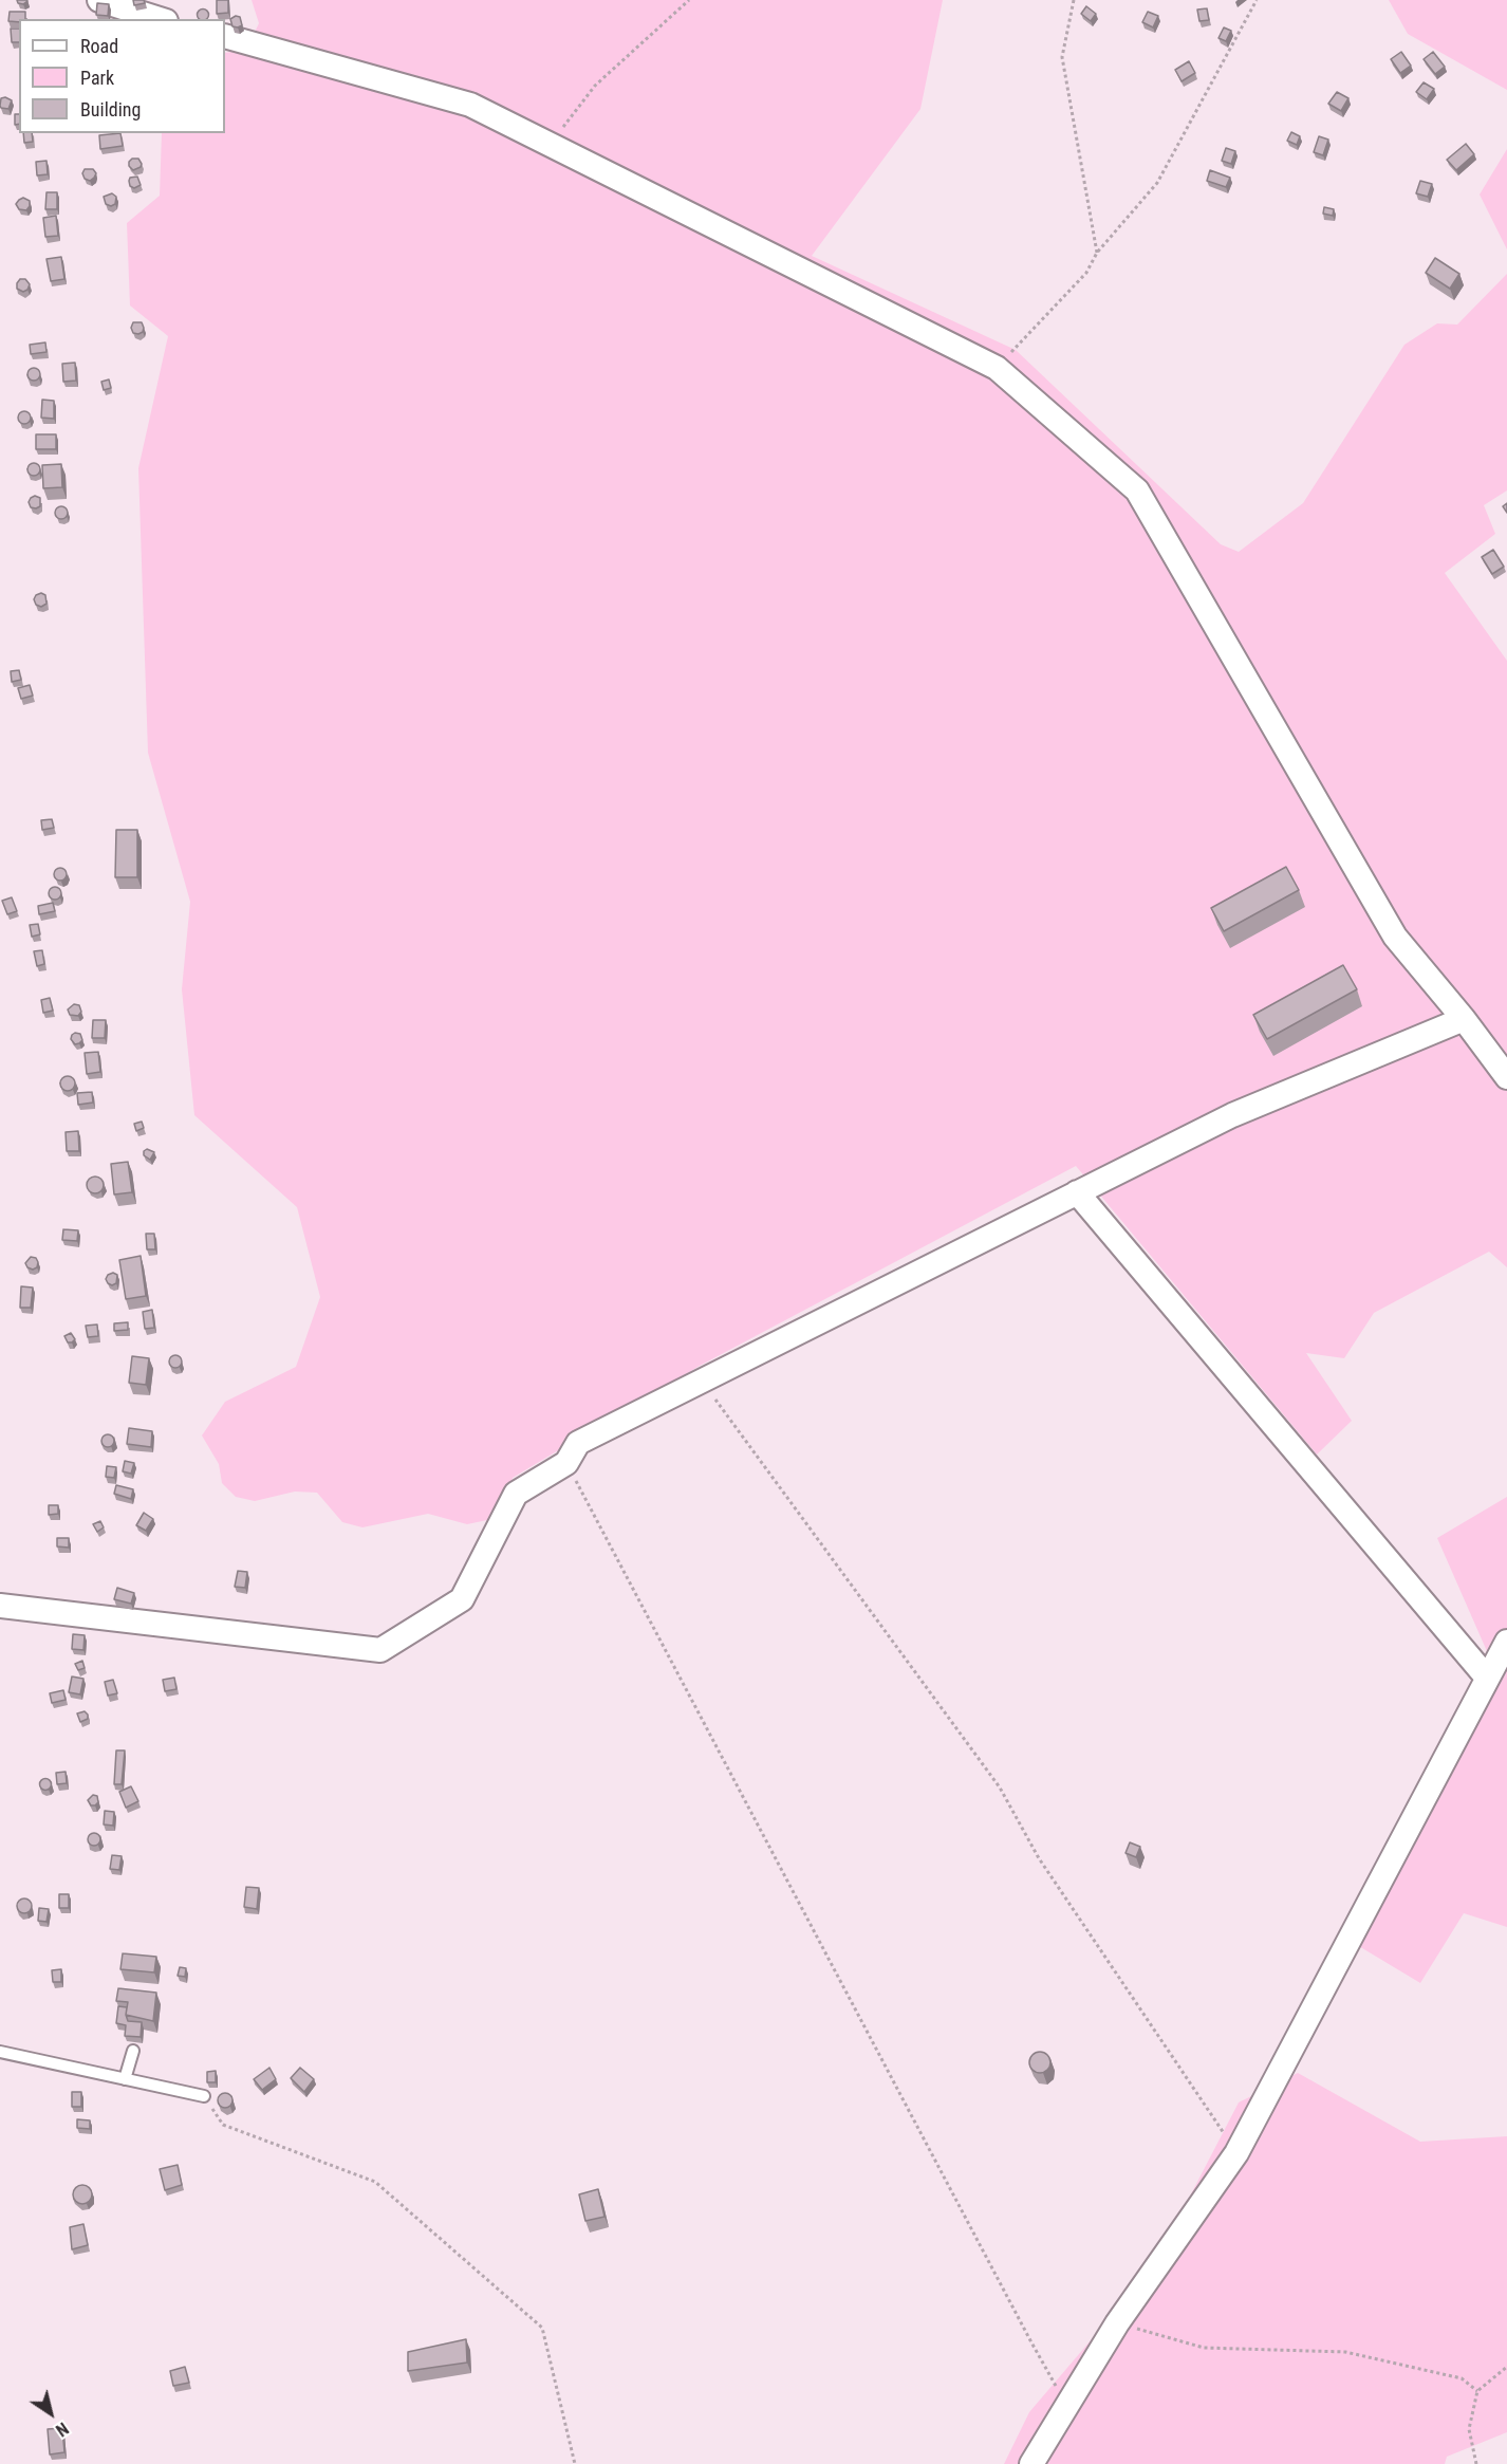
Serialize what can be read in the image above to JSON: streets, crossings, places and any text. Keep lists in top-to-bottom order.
{
  "legend": ["Road", "Park", "Building"],
  "north": "bottom right"
}
